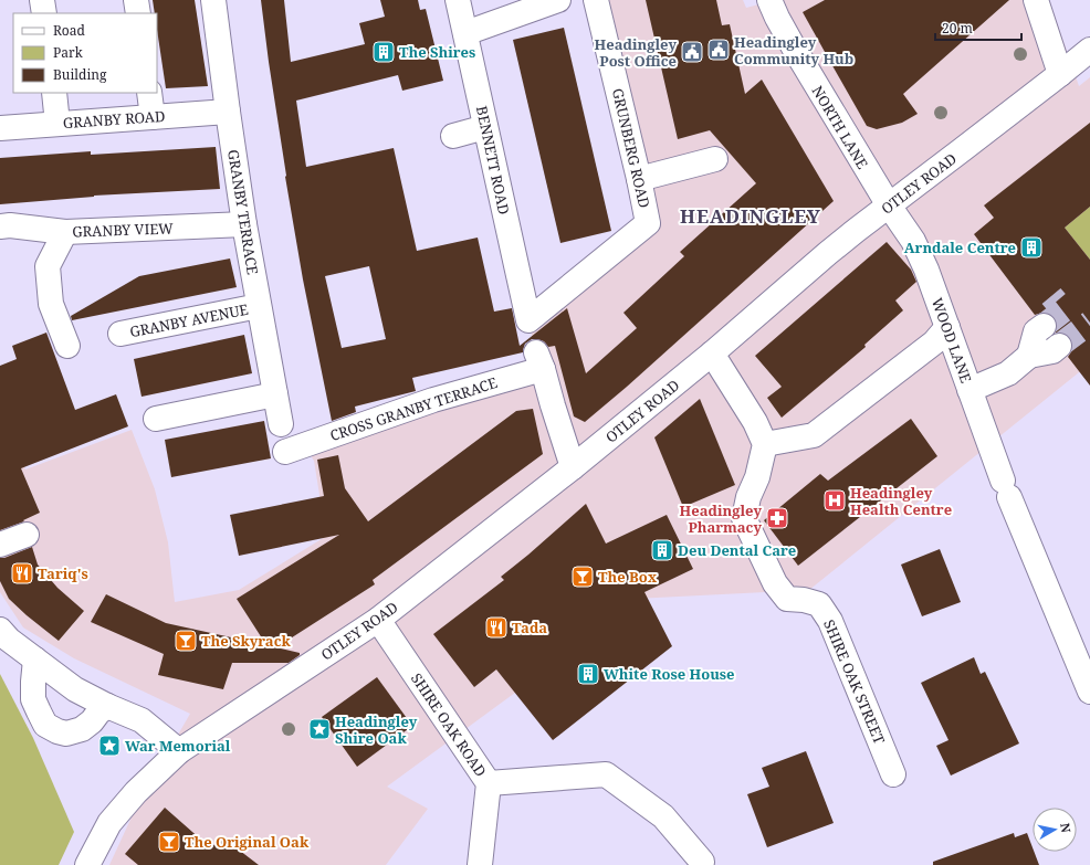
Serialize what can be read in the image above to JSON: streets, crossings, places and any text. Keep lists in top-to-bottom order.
{
  "streets": {
    "main road": [
      "GRANBY ROAD",
      "NORTH LANE",
      "GRUNBERG ROAD",
      "BENNETT ROAD",
      "OTLEY ROAD",
      "GRANBY TERRACE",
      "GRANBY VIEW",
      "GRANBY AVENUE",
      "WOOD LANE",
      "CROSS GRANBY TERRACE",
      "SHIRE OAK STREET",
      "SHIRE OAK ROAD"
    ]
  },
  "crossings": [
    ["GRANBY ROAD", "GRANBY TERRACE"],
    ["NORTH LANE", "OTLEY ROAD"],
    ["NORTH LANE", "WOOD LANE"],
    ["GRUNBERG ROAD", "BENNETT ROAD"],
    ["OTLEY ROAD", "WOOD LANE"],
    ["OTLEY ROAD", "CROSS GRANBY TERRACE"],
    ["OTLEY ROAD", "SHIRE OAK ROAD"],
    ["GRANBY TERRACE", "GRANBY VIEW"],
    ["GRANBY TERRACE", "GRANBY AVENUE"],
    ["GRANBY TERRACE", "CROSS GRANBY TERRACE"]
  ],
  "districts": ["HEADINGLEY"],
  "places": {
    "public building": ["Headingley Community Hub", "Headingley Post Office"],
    "building": [
      "The Shires",
      "Arndale Centre",
      "Deu Dental Care",
      "White Rose House"
    ],
    "hospital": ["Headingley Health Centre"],
    "pharmacy": ["Headingley Pharmacy"],
    "restaurant": ["Tariq's", "Tada"],
    "bar": ["The Box", "The Skyrack", "The Original Oak"],
    "place": ["Headingley Shire Oak", "War Memorial"]
  },
  "legend": ["Road", "Park", "Building"],
  "scale_bar": "20 m",
  "north": "right"
}
